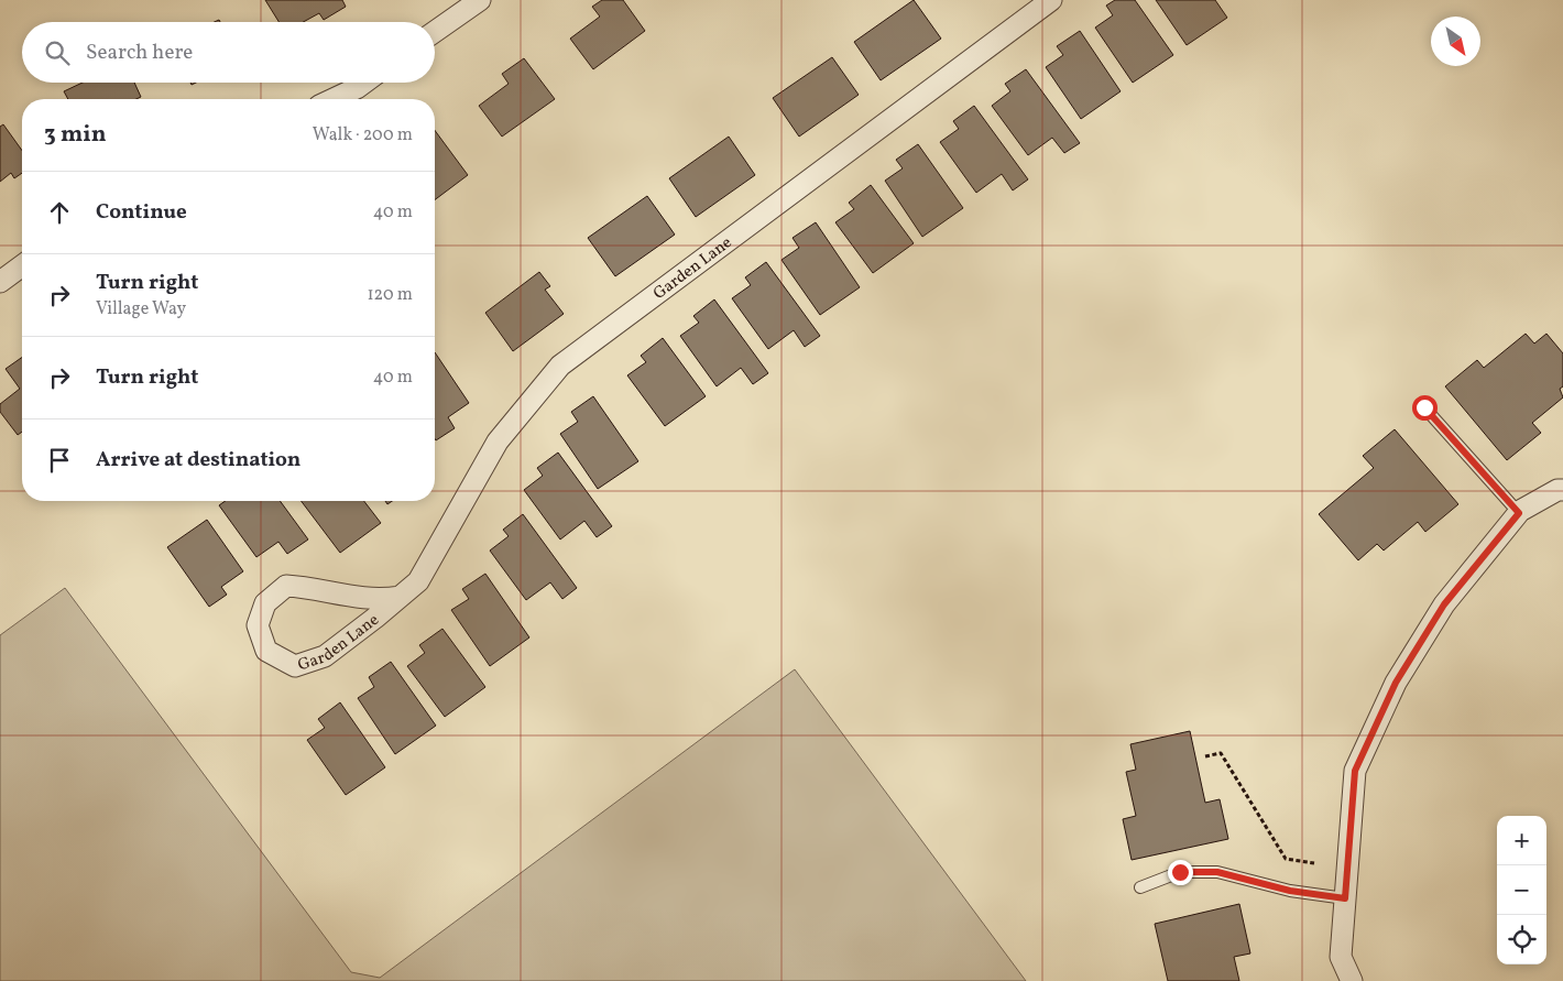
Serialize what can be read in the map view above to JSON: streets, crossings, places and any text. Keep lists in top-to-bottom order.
{
  "streets": {
    "street": ["Garden Lane"]
  },
  "north": "bottom right",
  "page": {
    "search": "Search here",
    "heading": ["3 min", "Walk · 200 m"],
    "list": [
      ["Continue", "40 m"],
      ["Turn right", "Village Way", "120 m"],
      ["Turn right", "40 m"],
      "Arrive at destination"
    ],
    "map_buttons": ["+", "−"]
  }
}
